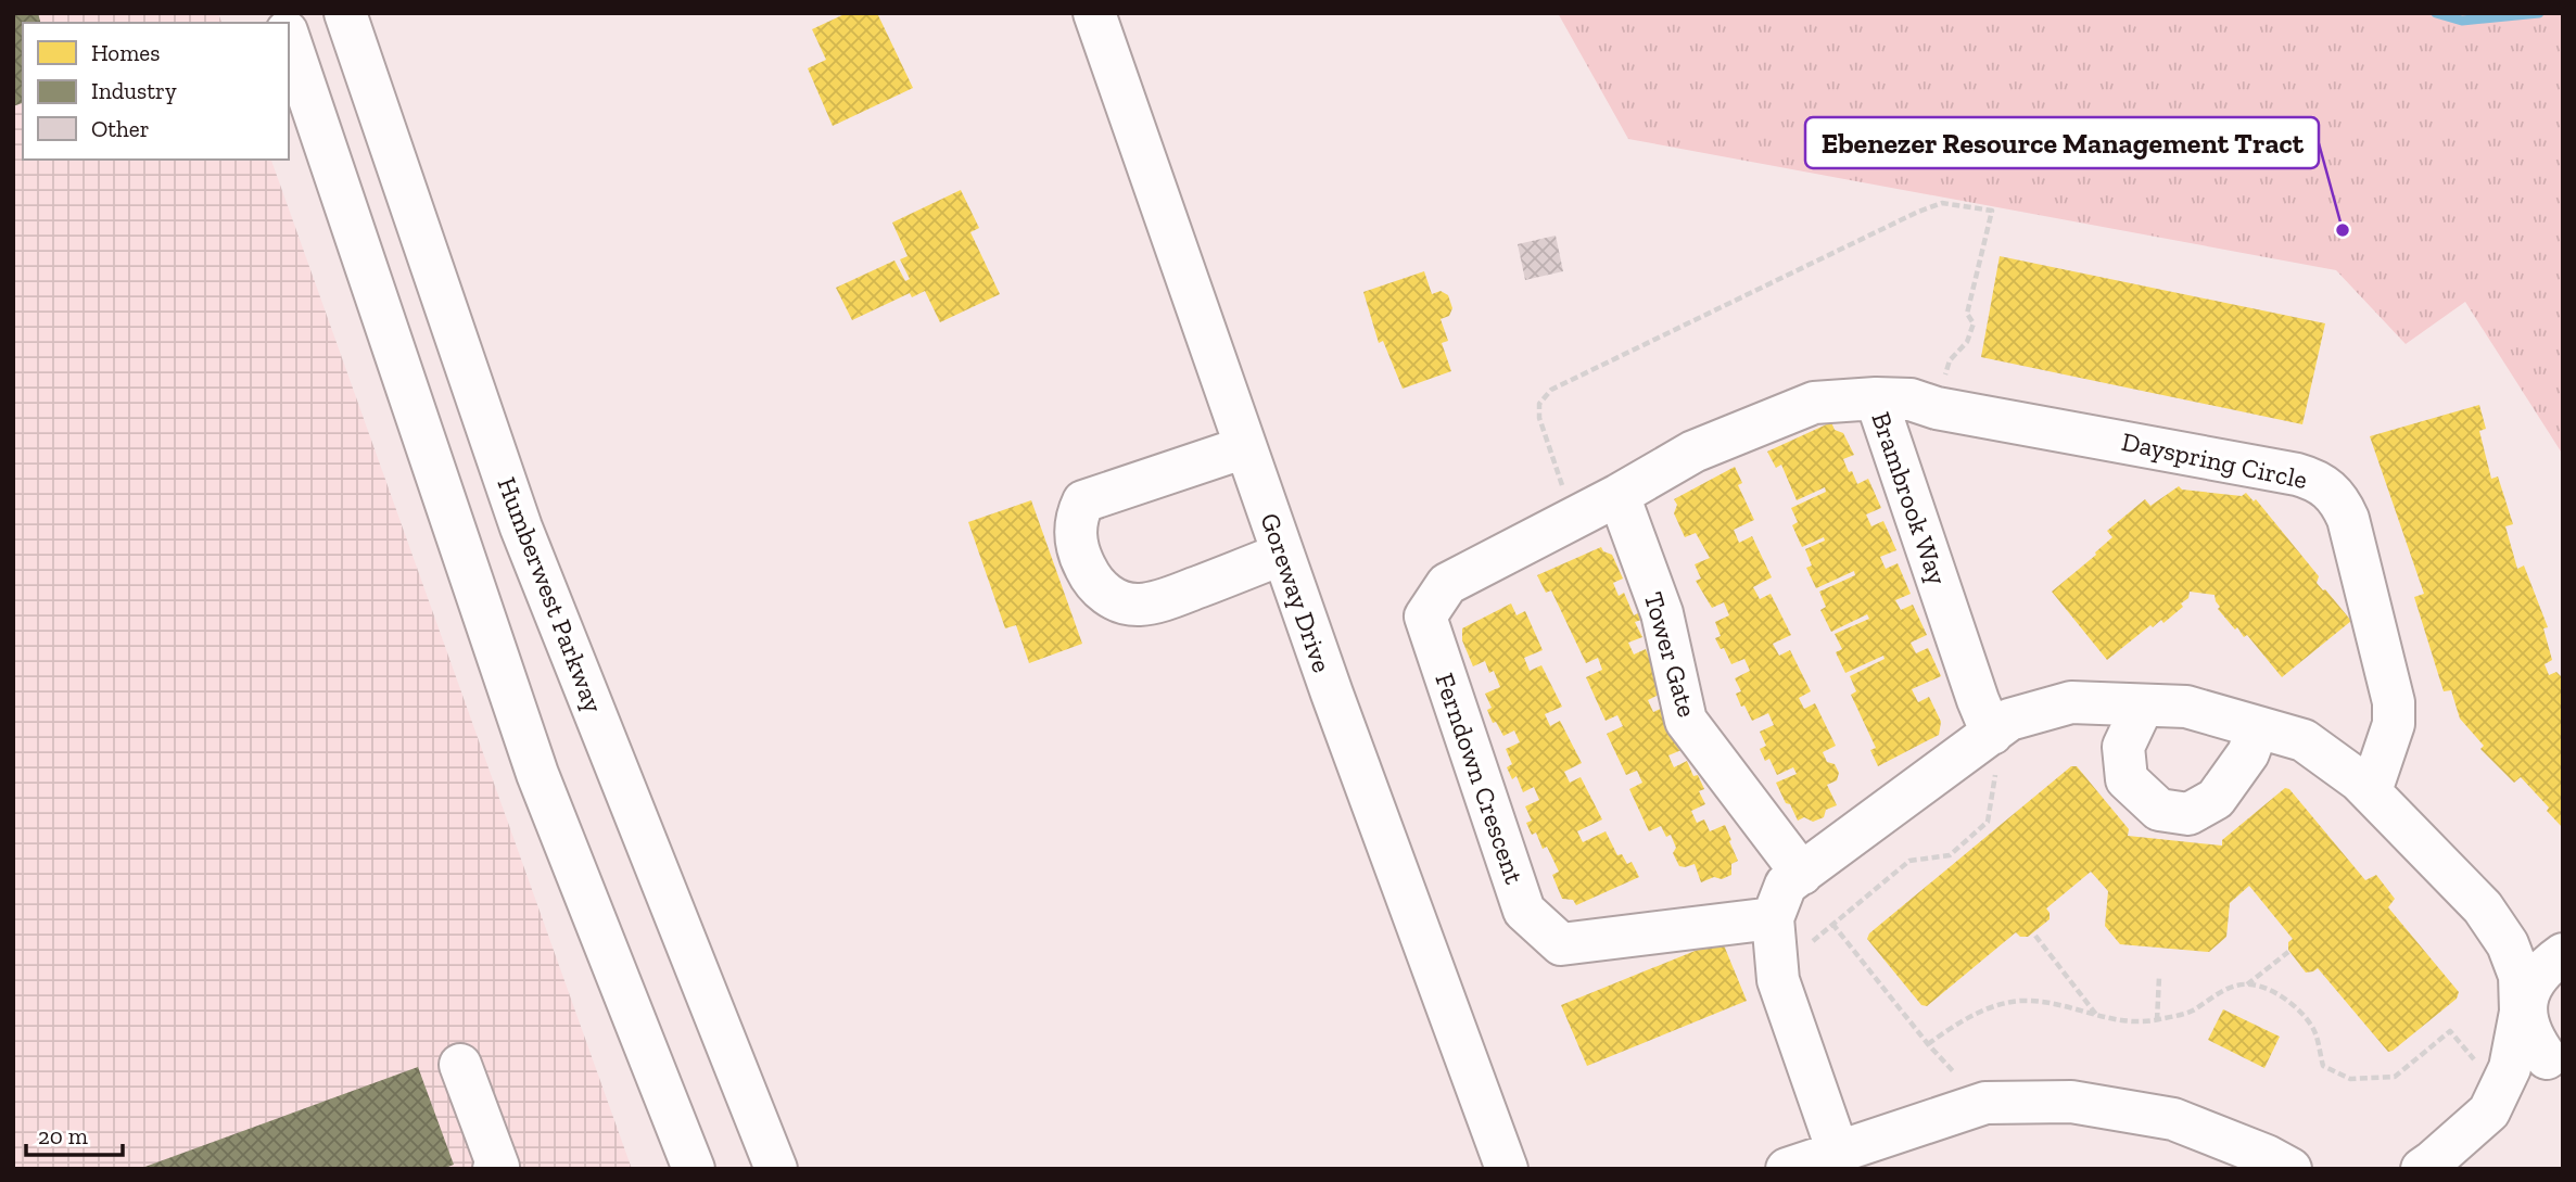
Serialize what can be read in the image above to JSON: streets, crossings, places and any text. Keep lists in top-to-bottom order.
{
  "streets": {
    "street": [
      "Dayspring Circle",
      "Brambrook Way",
      "Goreway Drive",
      "Humberwest Parkway",
      "Tower Gate",
      "Ferndown Crescent"
    ]
  },
  "crossings": [
    ["Dayspring Circle", "Brambrook Way"],
    ["Brambrook Way", "Tower Gate"],
    ["Brambrook Way", "Ferndown Crescent"],
    ["Tower Gate", "Ferndown Crescent"]
  ],
  "places": ["Ebenezer Resource Management Tract"],
  "legend": ["Homes", "Industry", "Other"],
  "scale_bar": "20 m"
}
